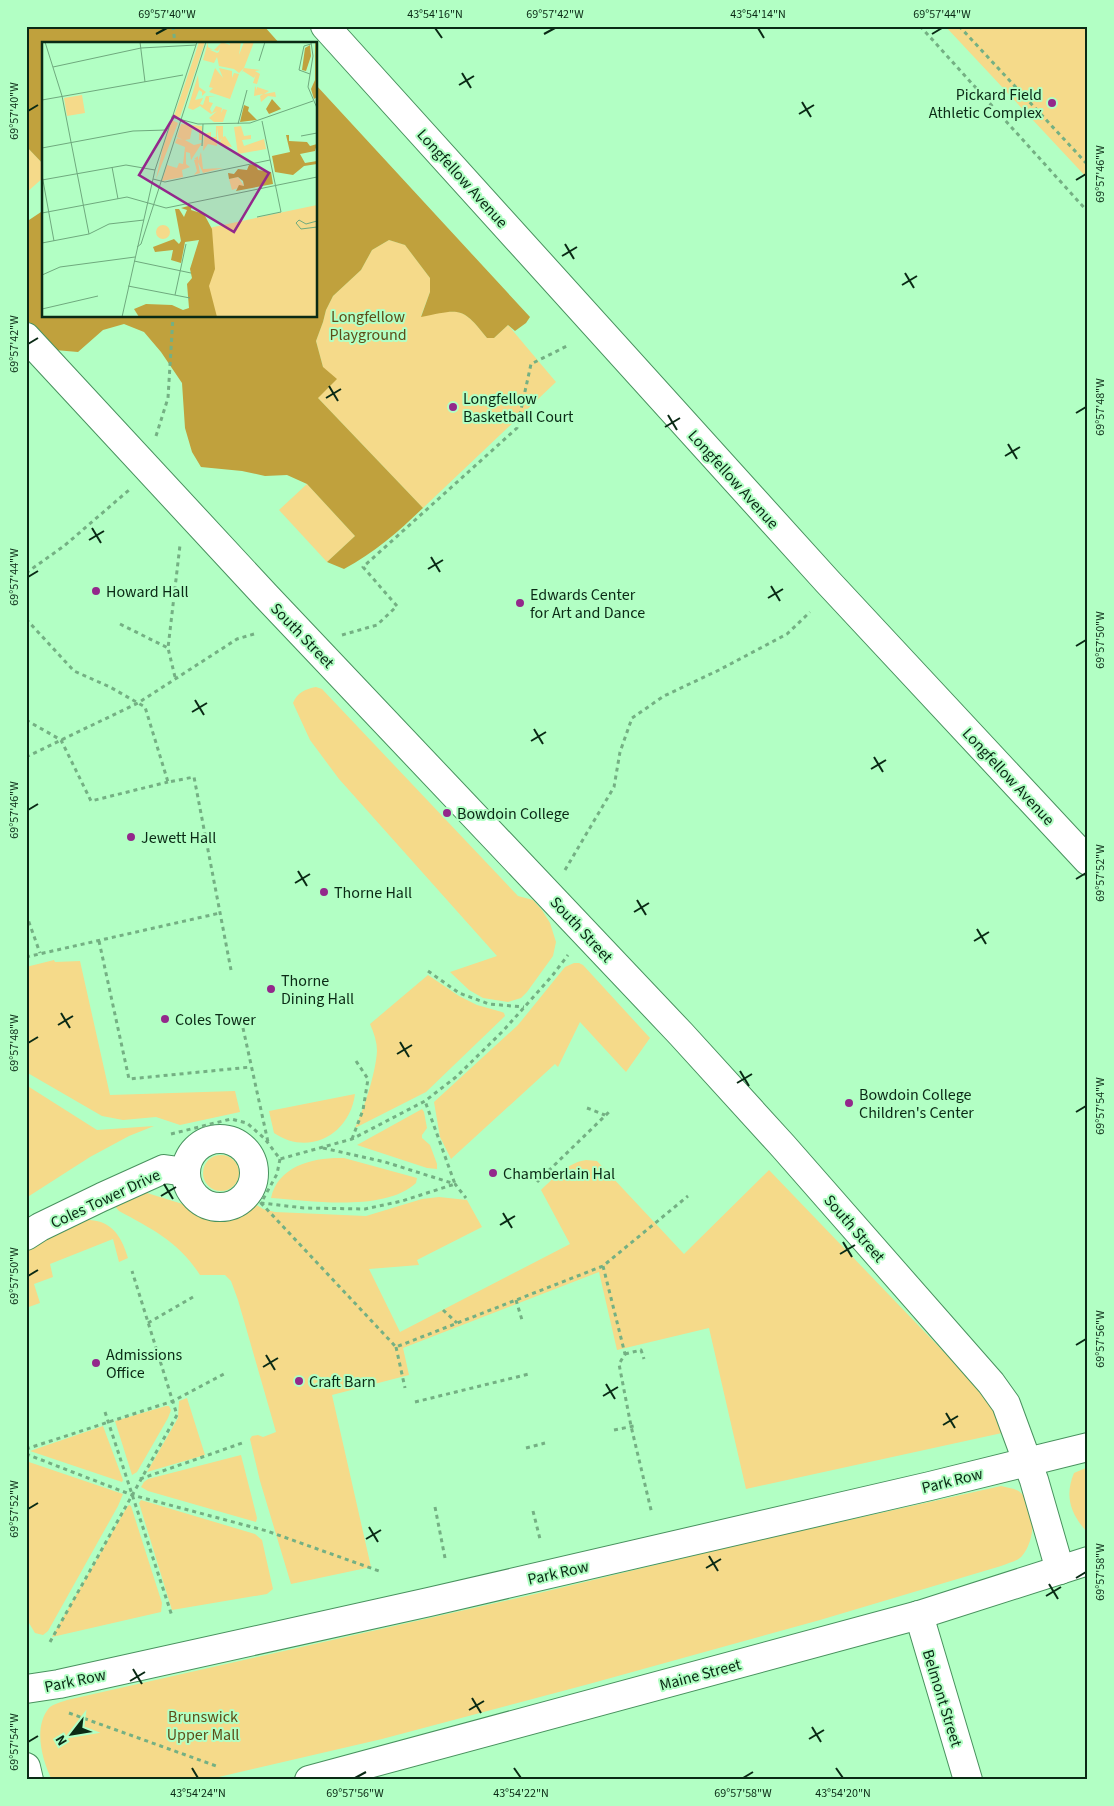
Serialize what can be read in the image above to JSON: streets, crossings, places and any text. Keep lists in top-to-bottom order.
{
  "streets": {
    "street": [
      "Longfellow Avenue",
      "South Street",
      "Coles Tower Drive",
      "Park Row",
      "Maine Street",
      "Belmont Street"
    ]
  },
  "crossings": [
    ["South Street", "Park Row"],
    ["South Street", "Maine Street"],
    ["Maine Street", "Belmont Street"]
  ],
  "parks": ["Longfellow Playground", "Brunswick Upper Mall"],
  "places": [
    "Pickard Field Athletic Complex",
    "Longfellow Basketball Court",
    "Howard Hall",
    "Edwards Center for Art and Dance",
    "Bowdoin College",
    "Jewett Hall",
    "Thorne Hall",
    "Thorne Dining Hall",
    "Coles Tower",
    "Bowdoin College Children's Center",
    "Chamberlain Hal",
    "Admissions Office",
    "Craft Barn"
  ],
  "north": "bottom left",
  "coordinates": [
    "69°57'40\"W",
    "43°54'16\"N",
    "69°57'42\"W",
    "43°54'14\"N",
    "69°57'44\"W",
    "69°57'46\"W",
    "69°57'48\"W",
    "69°57'50\"W",
    "69°57'52\"W",
    "69°57'54\"W",
    "69°57'56\"W",
    "69°57'58\"W",
    "43°54'24\"N",
    "43°54'22\"N",
    "43°54'20\"N"
  ]
}
